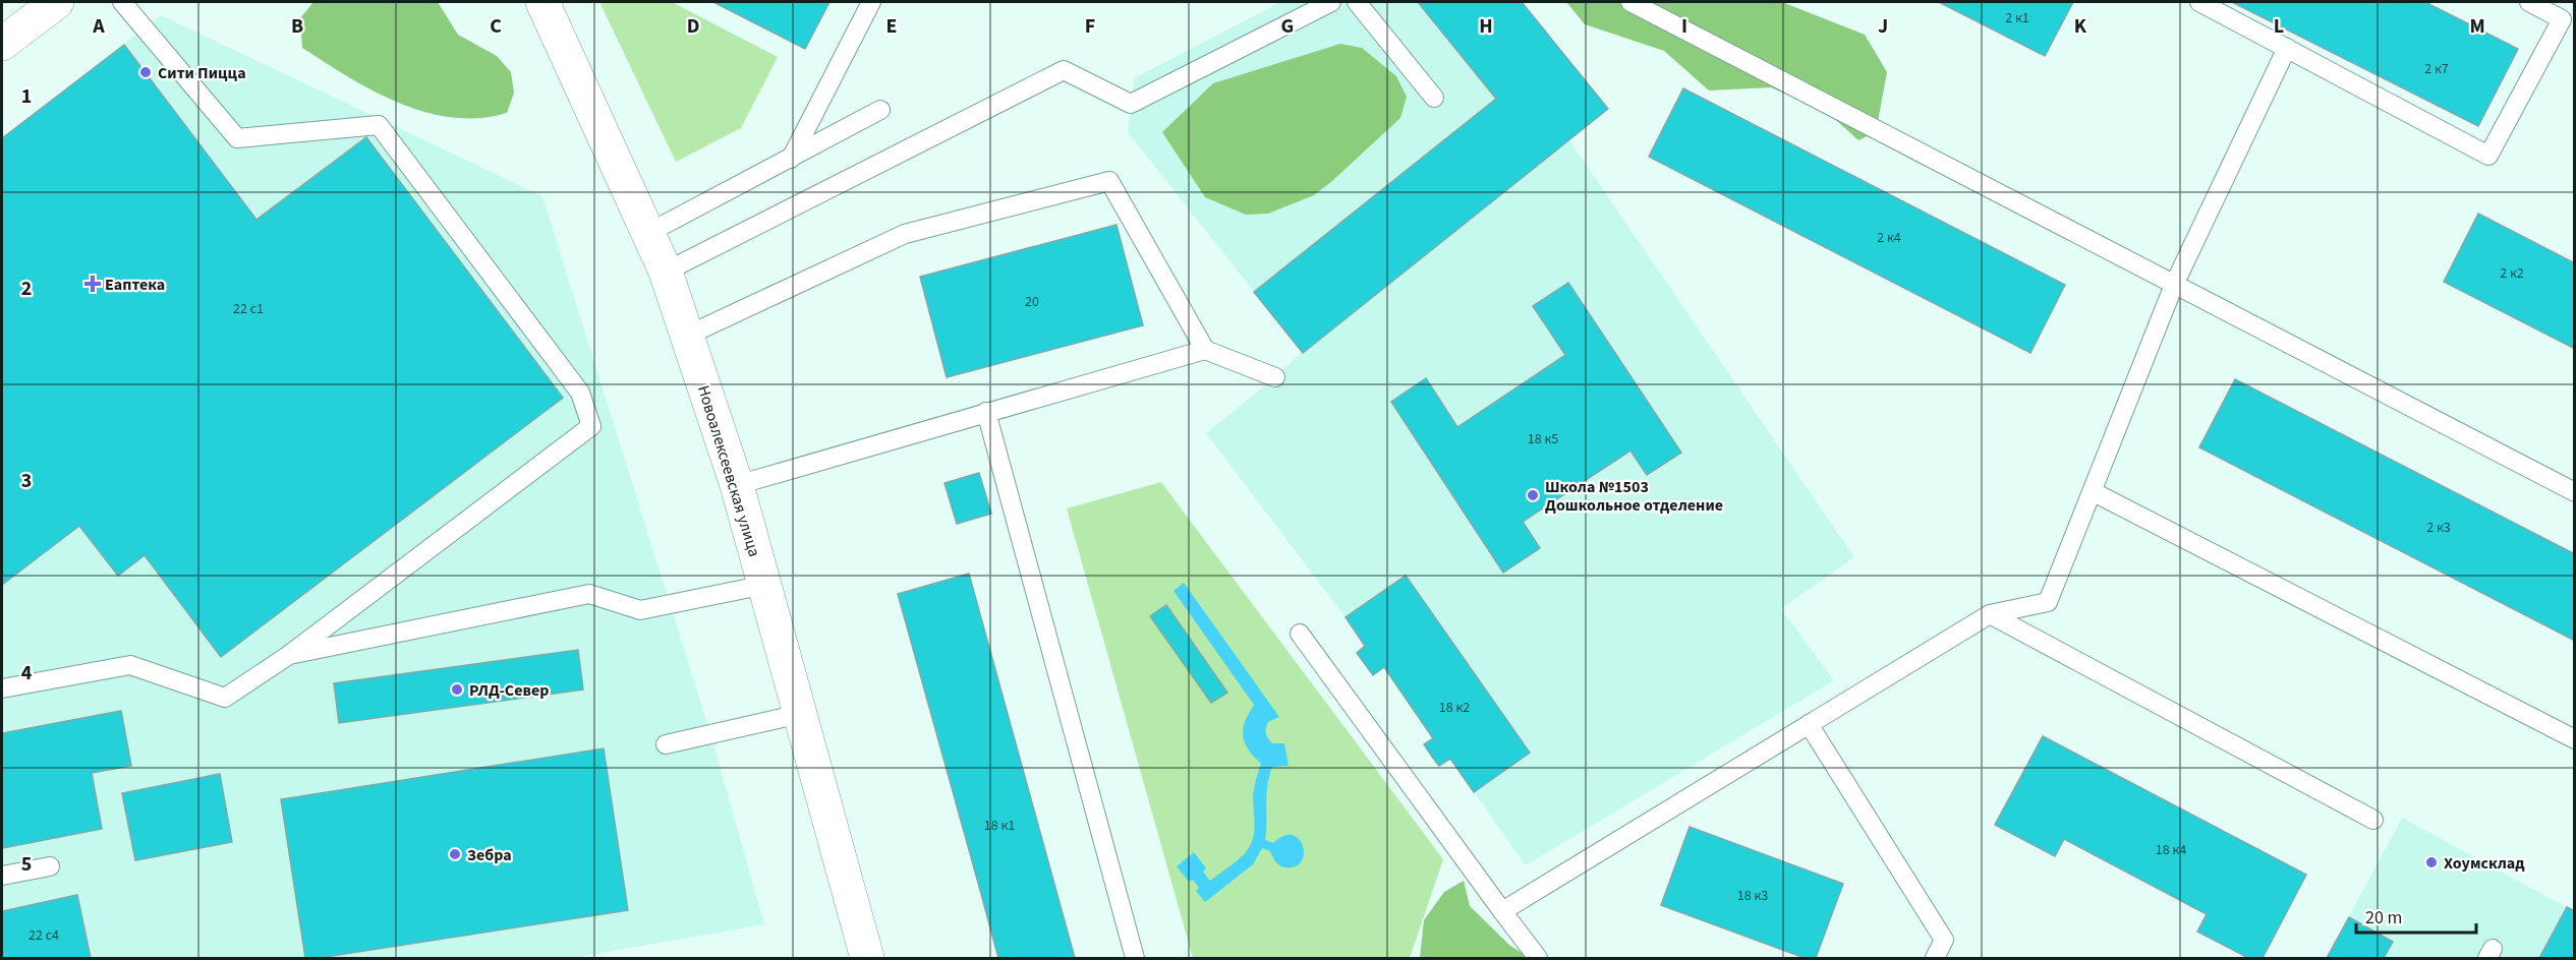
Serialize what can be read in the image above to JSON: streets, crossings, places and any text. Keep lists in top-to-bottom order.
{
  "streets": {
    "street": ["Новоалексеевская улица"]
  },
  "places": {
    "other": [
      "Сити Пицца",
      "Школа №1503 Дошкольное отделение",
      "РЛД-Север",
      "Зебра",
      "Хоумсклад"
    ],
    "health": ["Еаптека"]
  },
  "house_numbers": [
    "2 к1",
    "2 к7",
    "2 к4",
    "2 к2",
    "20",
    "22 с1",
    "18 к5",
    "2 к3",
    "18 к2",
    "18 к1",
    "18 к4",
    "18 к3",
    "22 с4"
  ],
  "scale_bar": "20 m",
  "grid": {
    "columns": [
      "A",
      "B",
      "C",
      "D",
      "E",
      "F",
      "G",
      "H",
      "I",
      "J",
      "K",
      "L",
      "M"
    ],
    "rows": [
      "1",
      "2",
      "3",
      "4",
      "5"
    ]
  }
}
